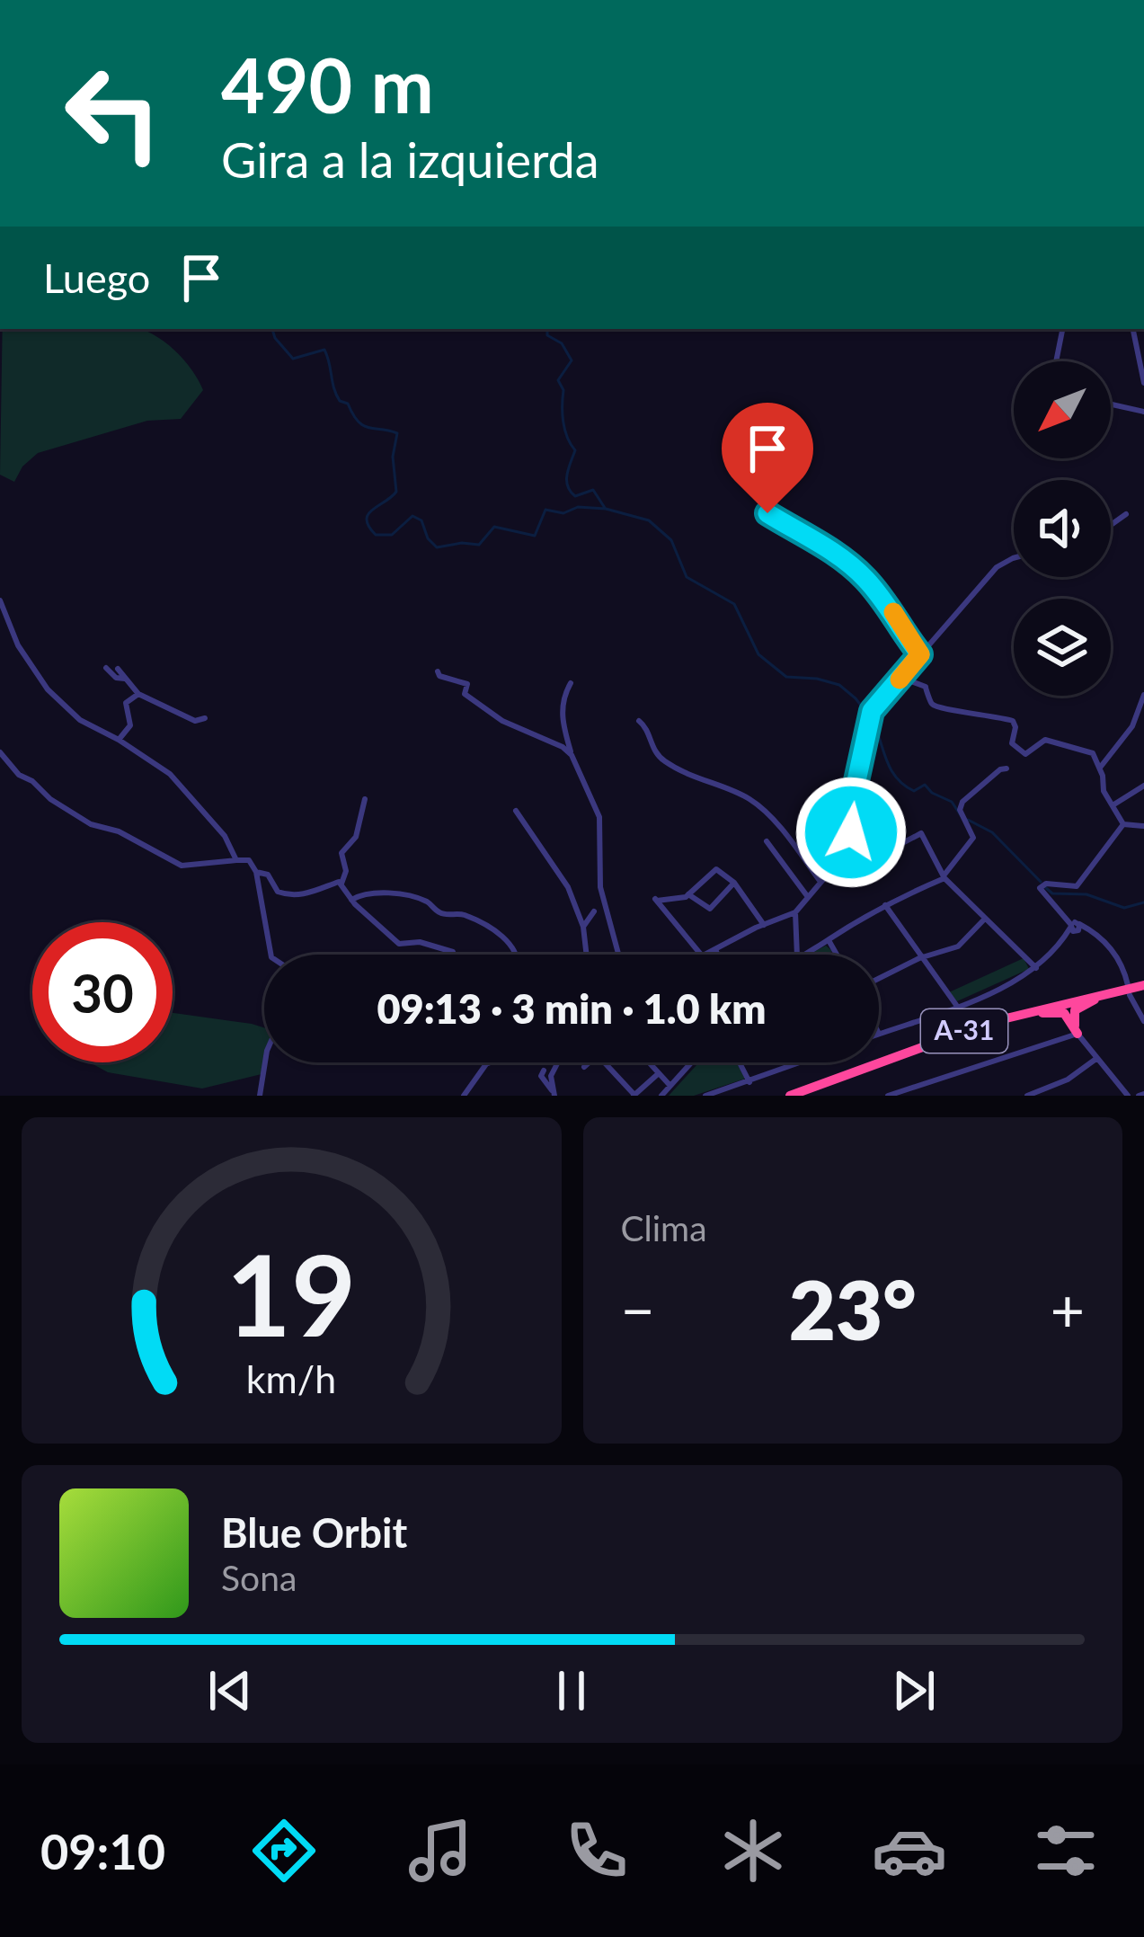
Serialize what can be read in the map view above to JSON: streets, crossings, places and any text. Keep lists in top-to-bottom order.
{
  "streets": {
    "highway": ["A-31"]
  },
  "north": "bottom left",
  "page": {
    "turn": ["490 m", "Gira a la izquierda"],
    "then": "Luego",
    "limit": "30",
    "trip": "09:13 · 3 min · 1.0 km",
    "tile": "Clima",
    "heat": ["−", "23°", "+"],
    "song": ["Blue Orbit", "Sona"],
    "tabs": "09:10",
    "gauge": ["19", "km/h"]
  }
}
